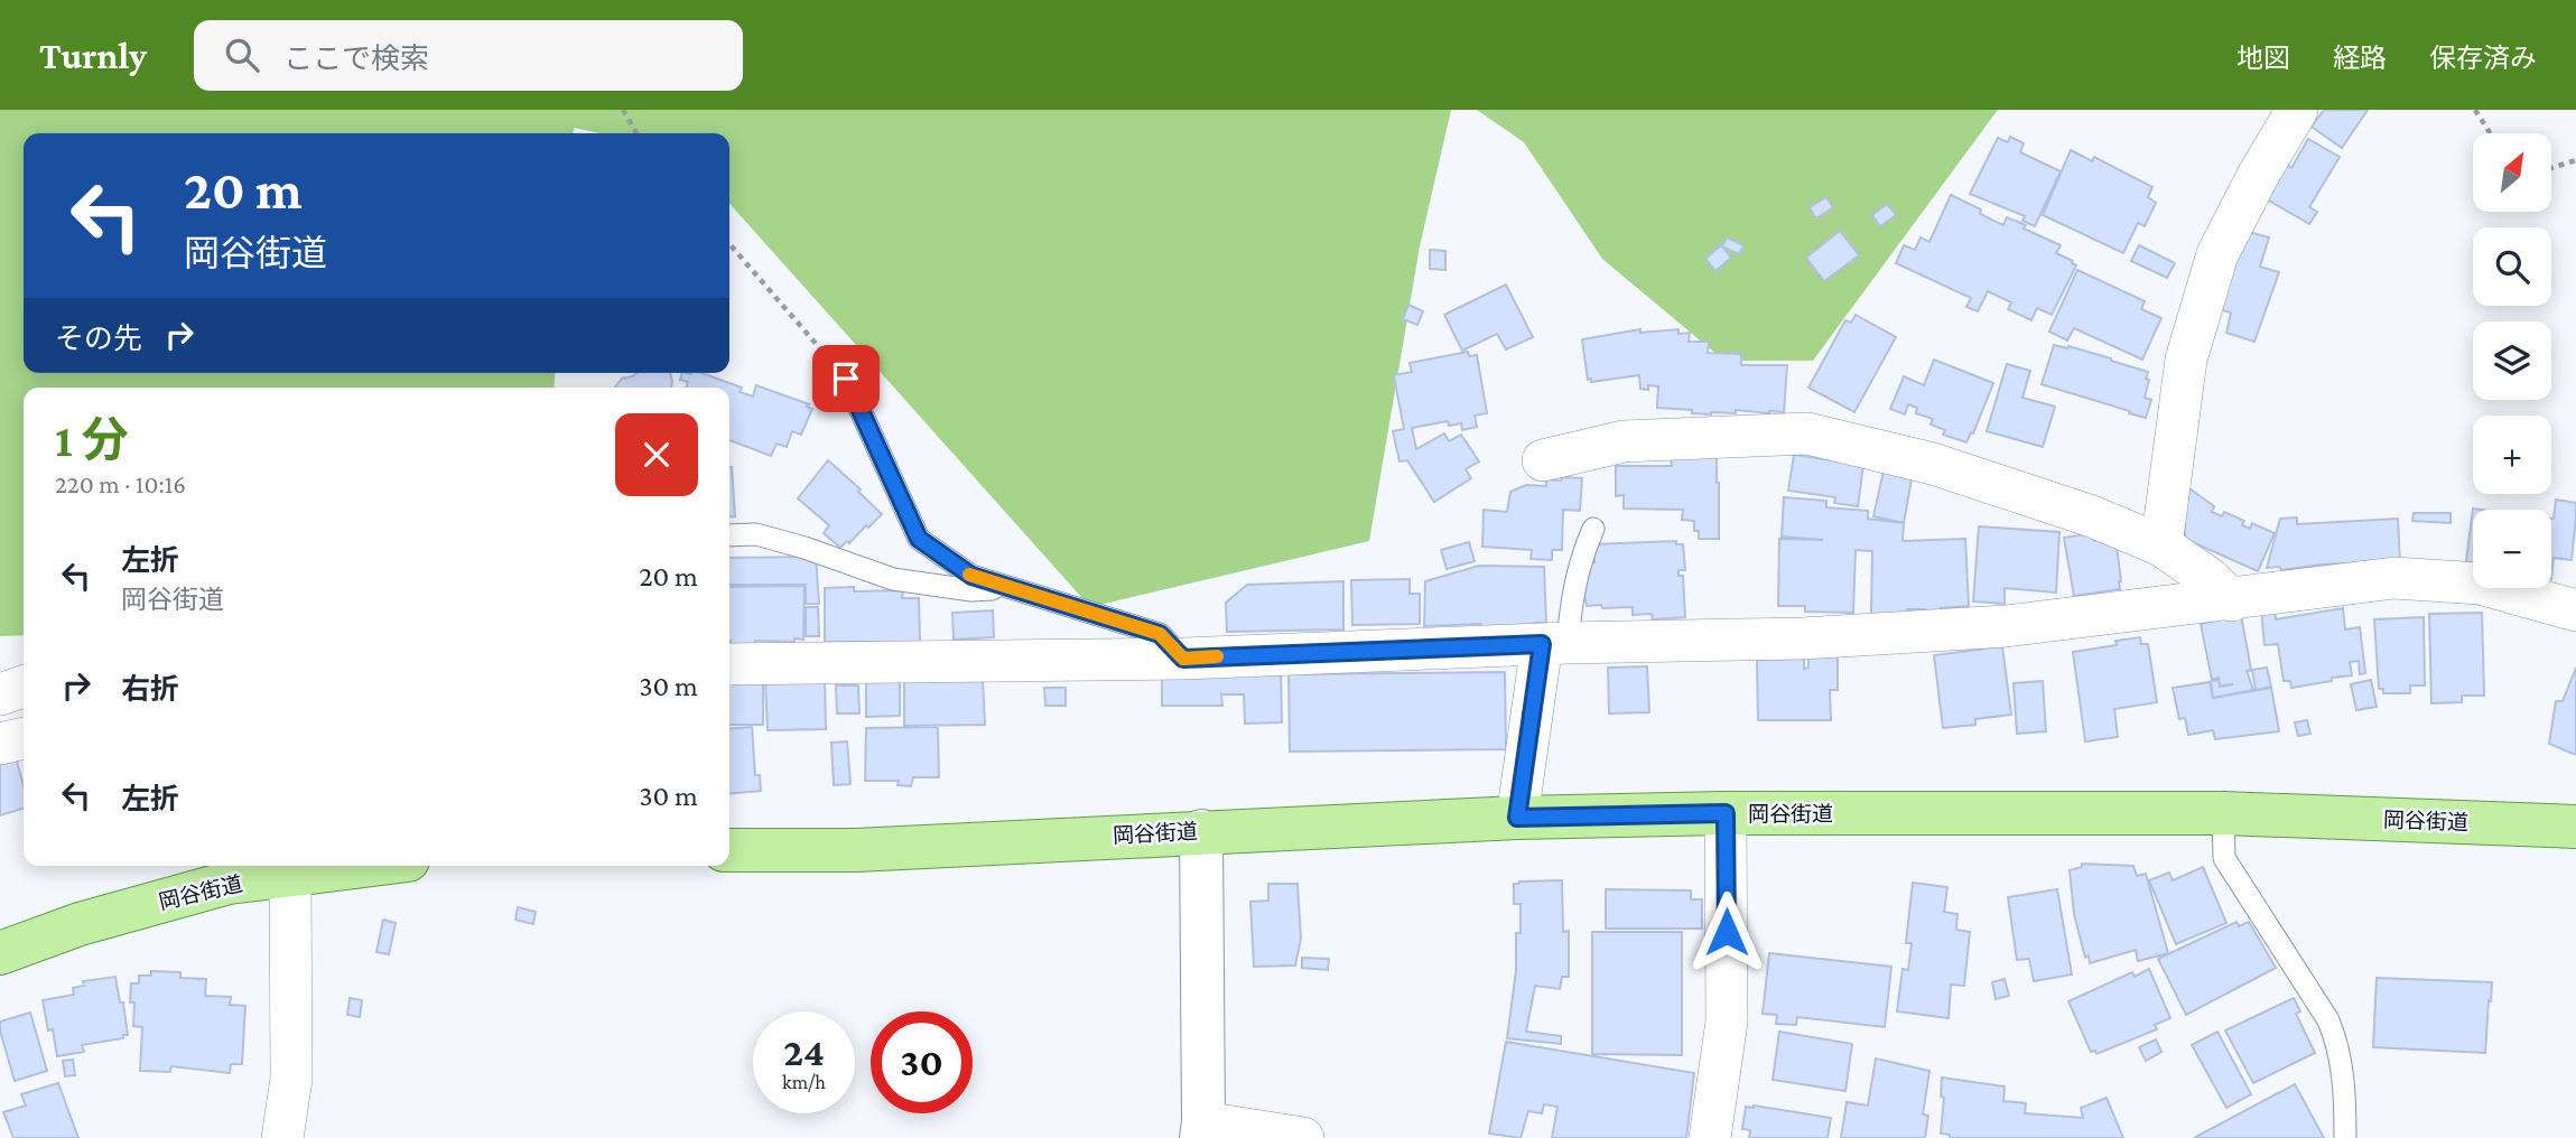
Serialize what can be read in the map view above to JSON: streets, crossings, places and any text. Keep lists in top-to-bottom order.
{
  "streets": {
    "main road": ["岡谷街道"]
  },
  "north": "top right",
  "page": {
    "header": "Turnly",
    "search": "ここで検索",
    "nav": ["地図", "経路", "保存済み"],
    "map_buttons": ["+", "−"],
    "turn": ["20 m", "岡谷街道"],
    "then": "その先",
    "heading": ["1 分", "220 m · 10:16"],
    "list": [
      {
        "name": "左折",
        "note": "岡谷街道",
        "value": "20 m"
      },
      {
        "name": "右折",
        "value": "30 m"
      },
      {
        "name": "左折",
        "value": "30 m"
      }
    ],
    "speed": "24 km/h",
    "limit": "30"
  }
}
